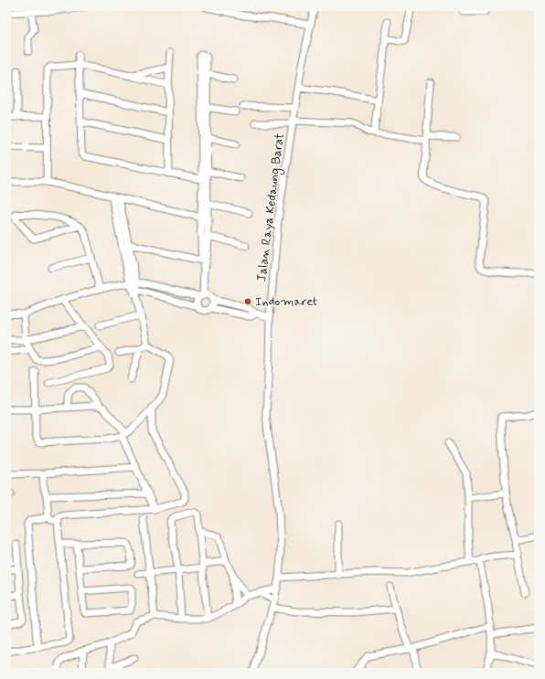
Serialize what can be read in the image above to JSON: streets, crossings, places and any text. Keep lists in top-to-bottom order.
{
  "streets": {
    "street": ["Jalan Raya Kedaung Barat"]
  },
  "places": ["Indomaret"]
}
